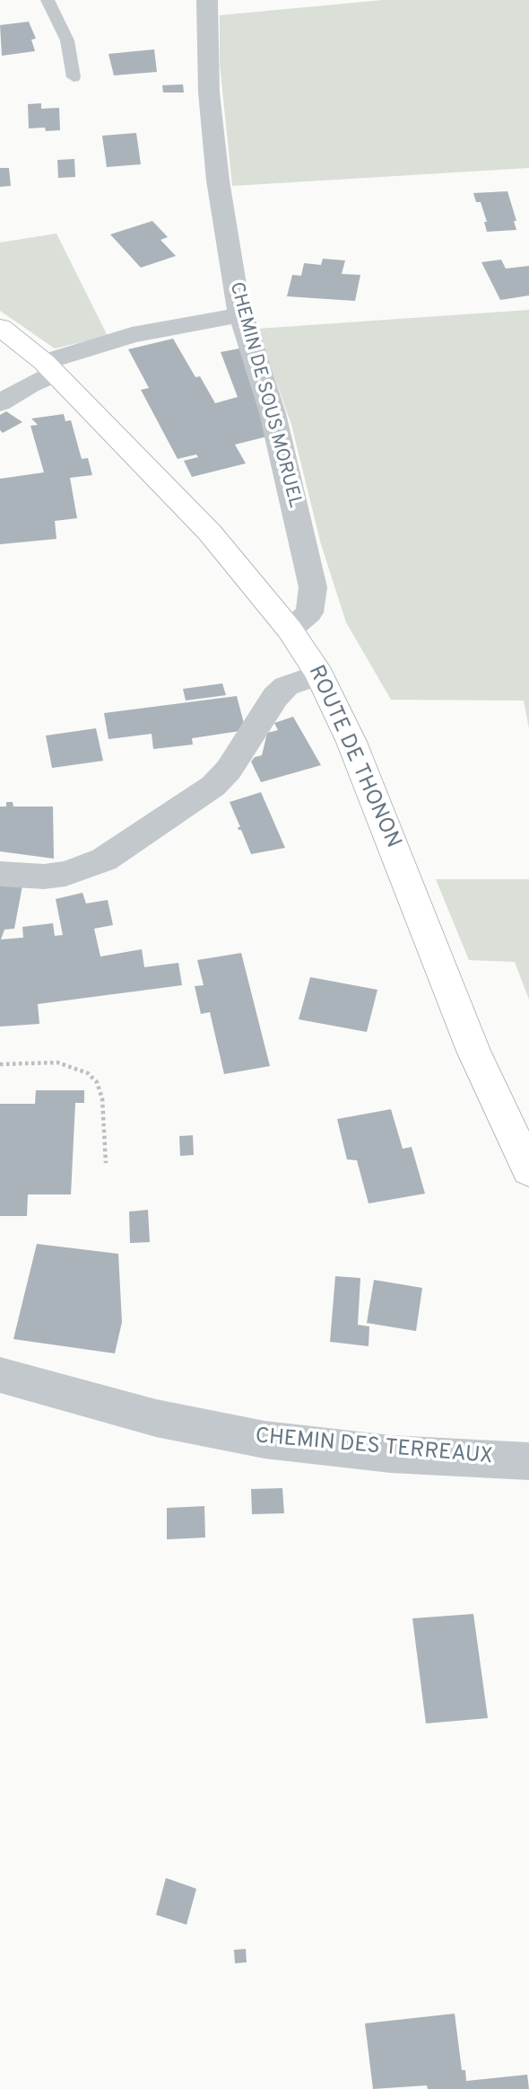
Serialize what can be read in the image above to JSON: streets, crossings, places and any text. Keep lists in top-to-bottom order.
{
  "streets": {
    "street": ["CHEMIN DE SOUS MORUEL", "ROUTE DE THONON", "CHEMIN DES TERREAUX"]
  },
  "crossings": [
    ["CHEMIN DE SOUS MORUEL", "ROUTE DE THONON"]
  ]
}
